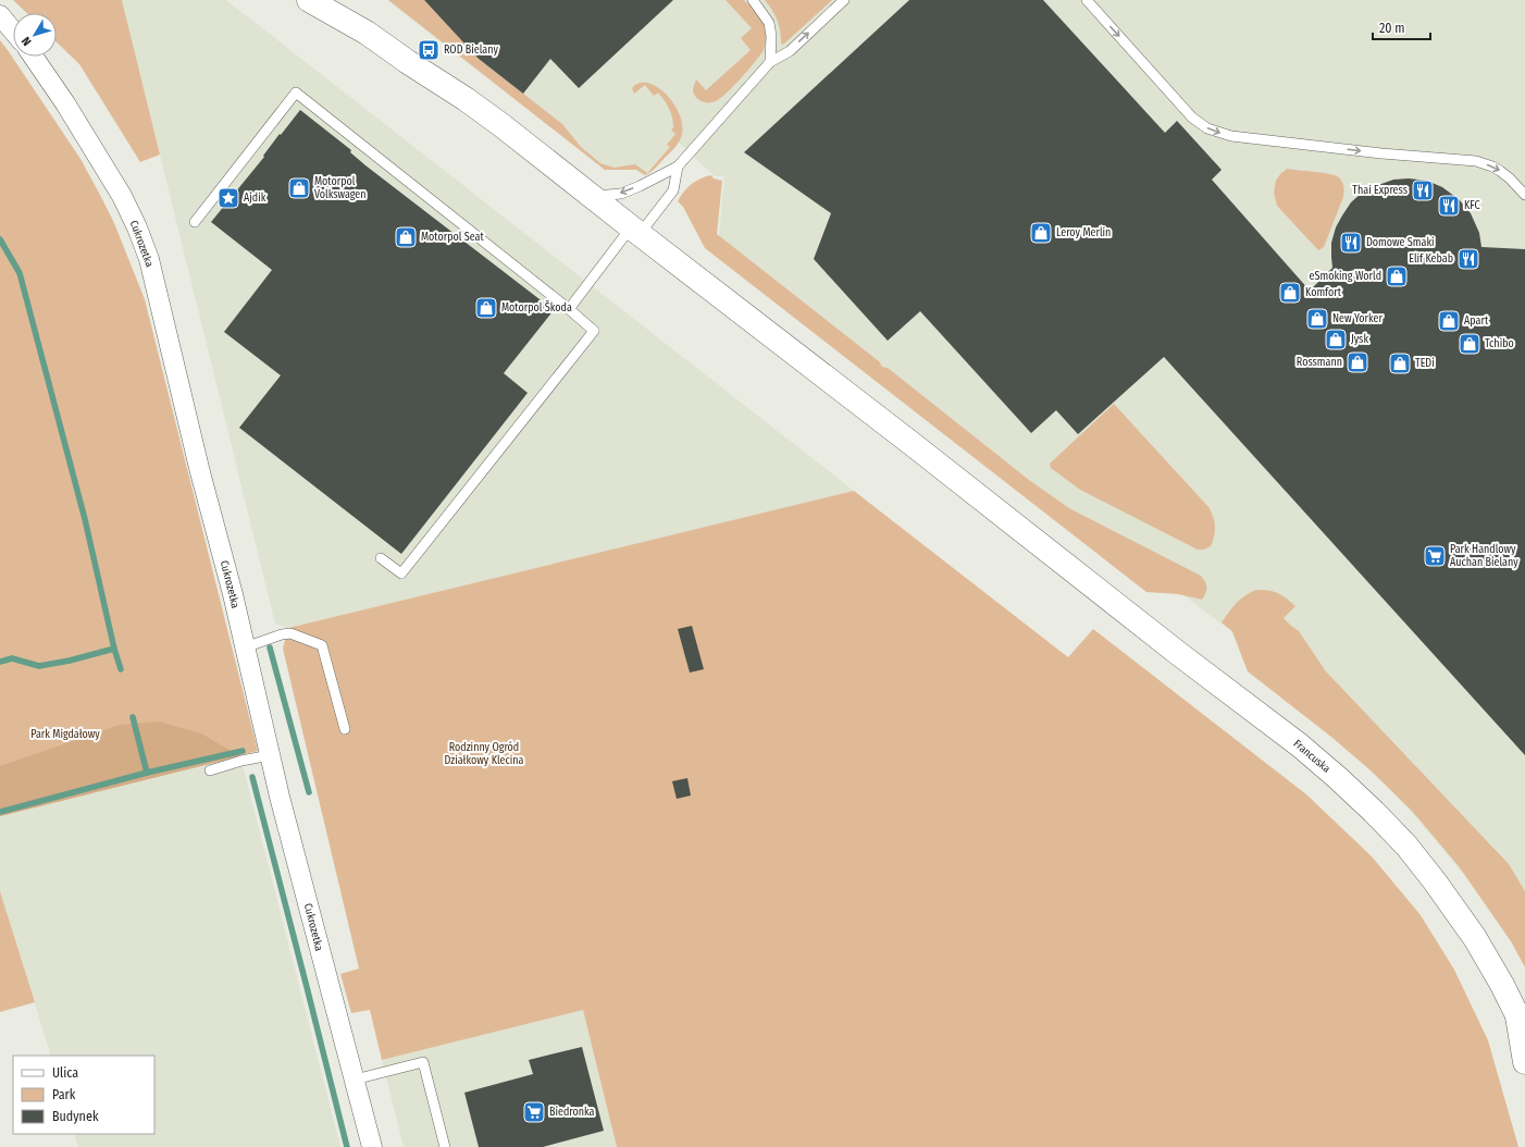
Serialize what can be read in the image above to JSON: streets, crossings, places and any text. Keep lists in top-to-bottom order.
{
  "streets": {
    "main road": ["Francuska"],
    "street": ["Cukrozetka"]
  },
  "parks": ["Park Migdałowy", "Rodzinny Ogród Działkowy Klecina"],
  "places": {
    "bus stop": ["ROD Bielany"],
    "shop": [
      "Motorpol Volkswagen",
      "Leroy Merlin",
      "Motorpol Seat",
      "eSmoking World",
      "Komfort",
      "Motorpol Škoda",
      "New Yorker",
      "Apart",
      "Jysk",
      "Tchibo",
      "Rossmann",
      "TEDi"
    ],
    "restaurant": [
      "Thai Express",
      "KFC",
      "Domowe Smaki",
      "Elif Kebab"
    ],
    "place": ["Ajdik"],
    "supermarket": ["Park Handlowy Auchan Bielany", "Biedronka"]
  },
  "legend": ["Ulica", "Park", "Budynek"],
  "scale_bar": "20 m",
  "north": "bottom left"
}
